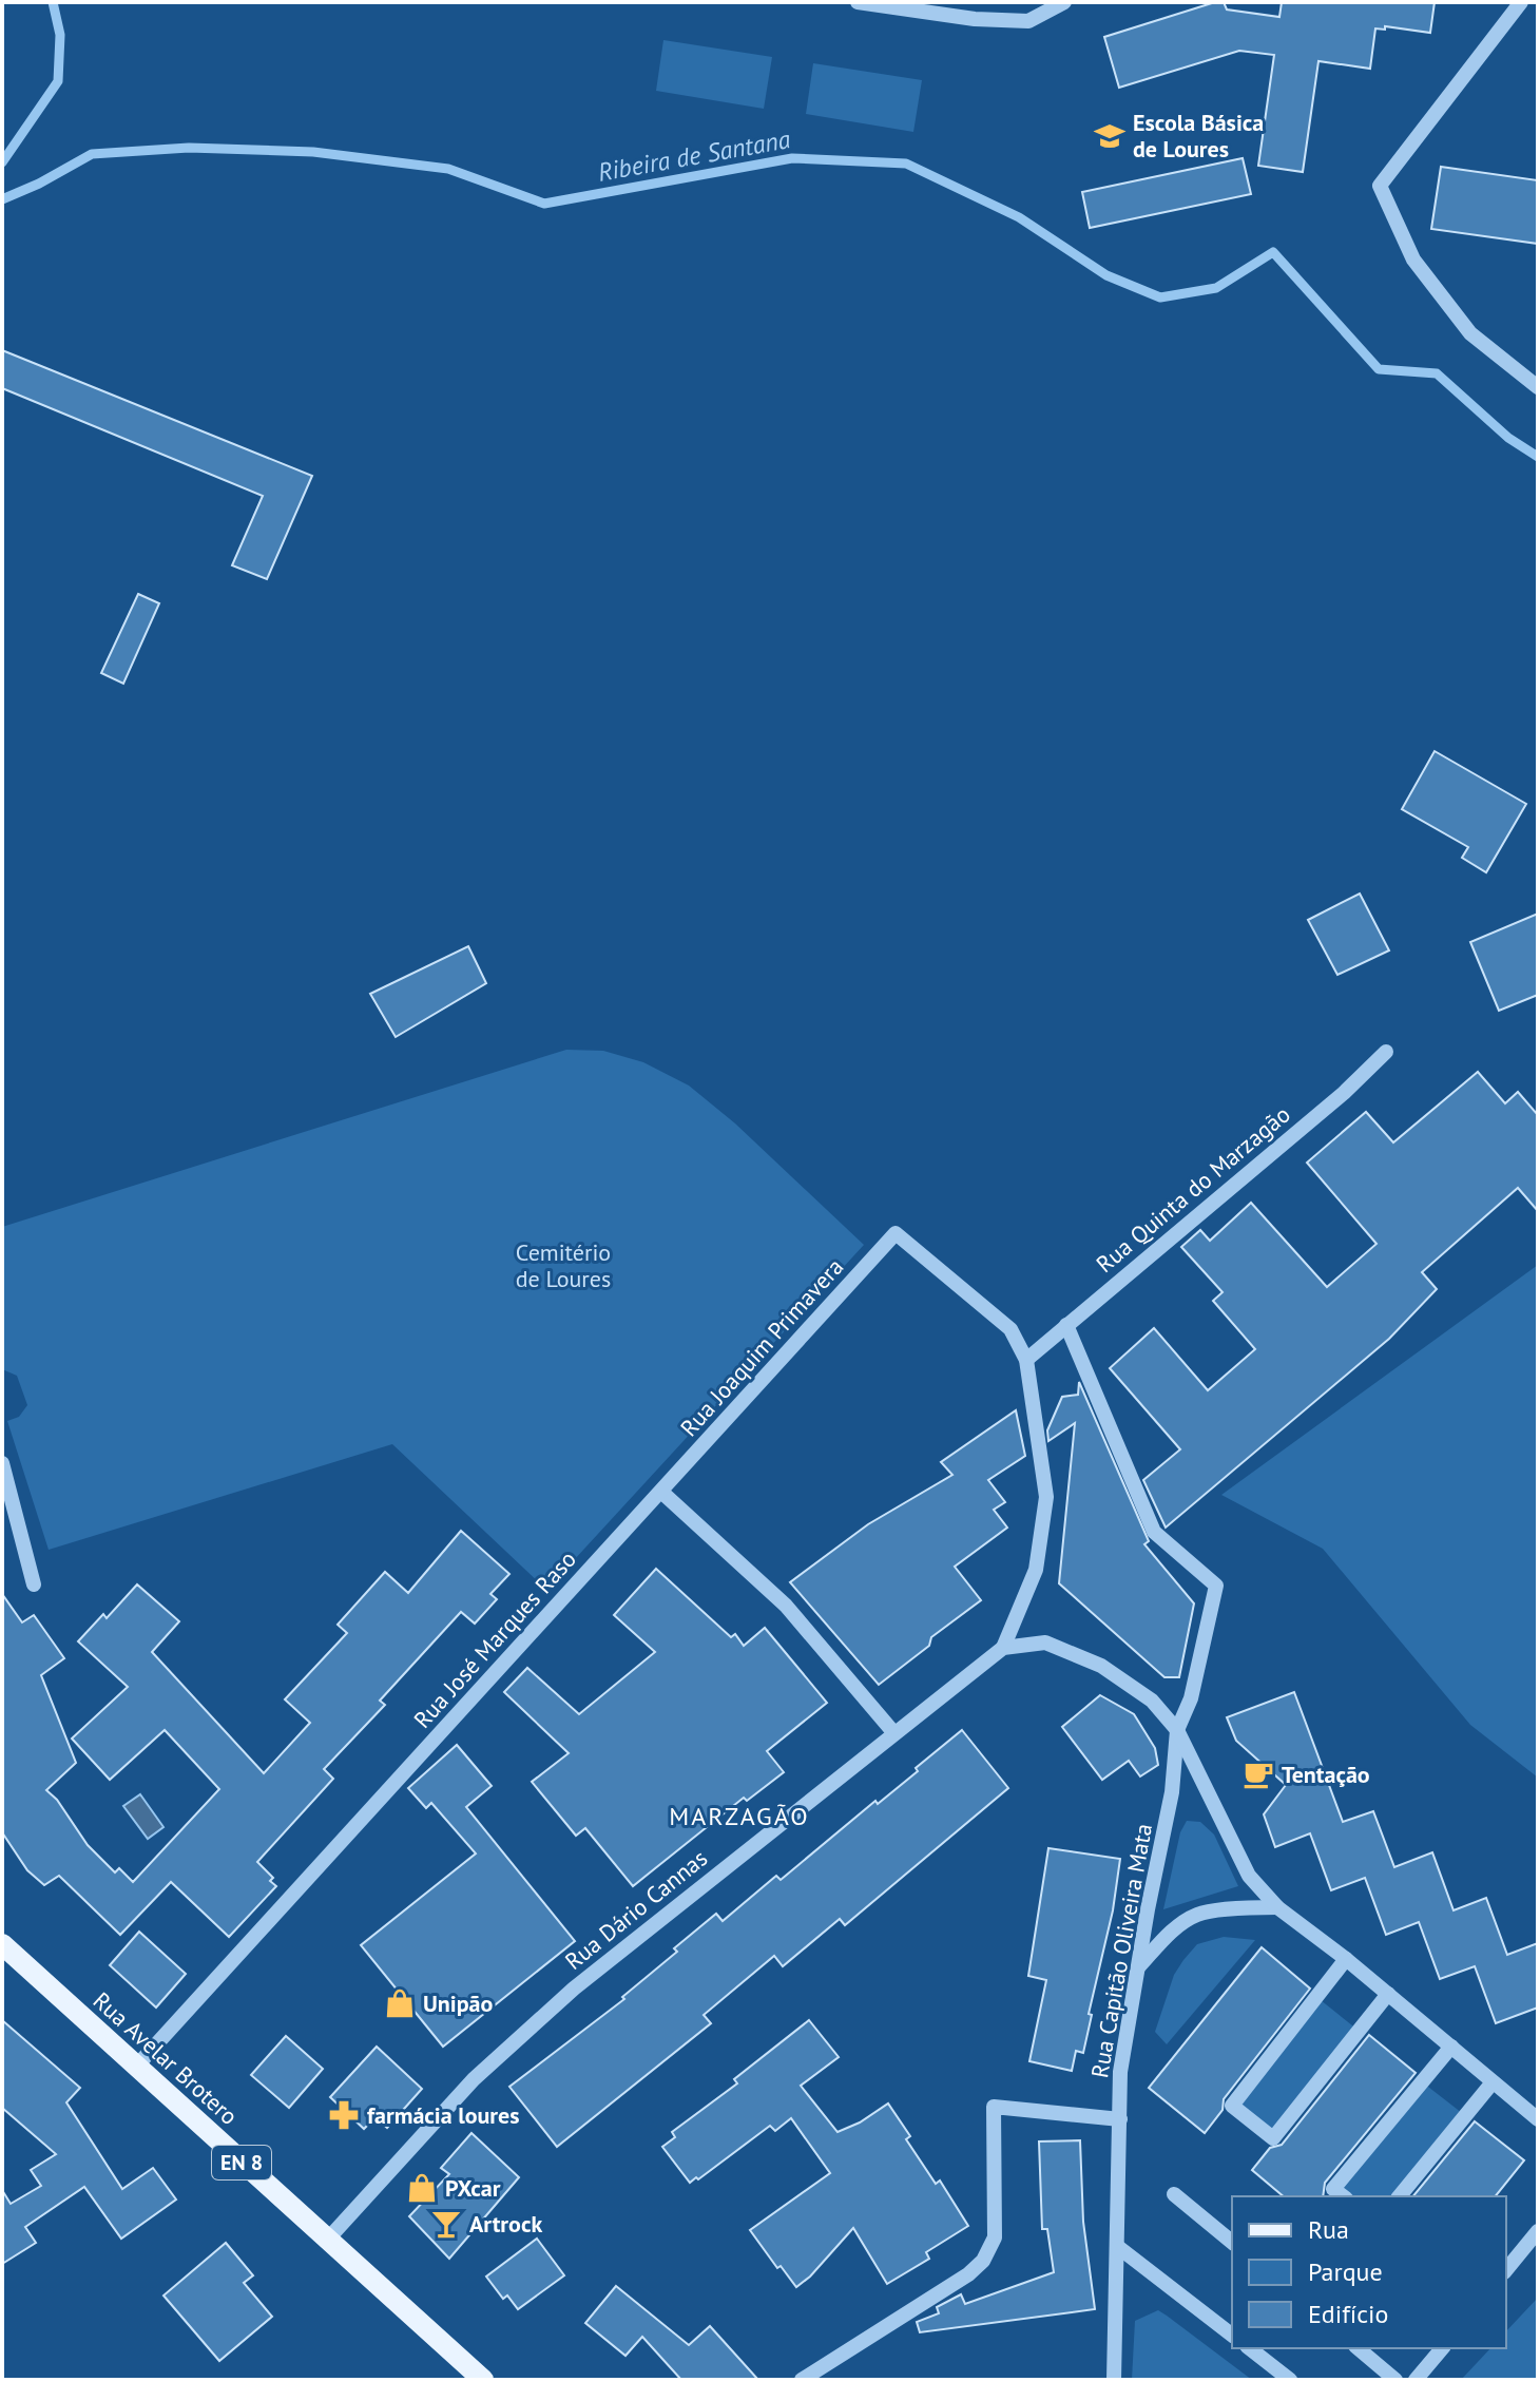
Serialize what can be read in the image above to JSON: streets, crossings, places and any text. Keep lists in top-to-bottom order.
{
  "streets": {
    "main road": ["Rua Avelar Brotero", "EN 8"],
    "street": [
      "Rua Quinta do Marzagão",
      "Rua Joaquim Primavera",
      "Rua José Marques Raso",
      "Rua Dário Cannas",
      "Rua Capitão Oliveira Mata"
    ]
  },
  "crossings": [
    ["Rua Quinta do Marzagão", "Rua Dário Cannas"],
    ["Rua Quinta do Marzagão", "Rua Capitão Oliveira Mata"],
    ["Rua Joaquim Primavera", "Rua José Marques Raso"],
    ["Rua Joaquim Primavera", "Rua Dário Cannas"],
    ["Rua José Marques Raso", "Rua Avelar Brotero"],
    ["Rua Dário Cannas", "Rua Avelar Brotero"]
  ],
  "districts": ["MARZAGÃO"],
  "water": ["Ribeira de Santana"],
  "parks": ["Cemitério de Loures"],
  "places": {
    "school or university": ["Escola Básica de Loures"],
    "cafe": ["Tentação"],
    "shop": ["Unipão", "PXcar"],
    "pharmacy": ["farmácia loures"],
    "bar": ["Artrock"]
  },
  "legend": ["Rua", "Parque", "Edifício"]
}
